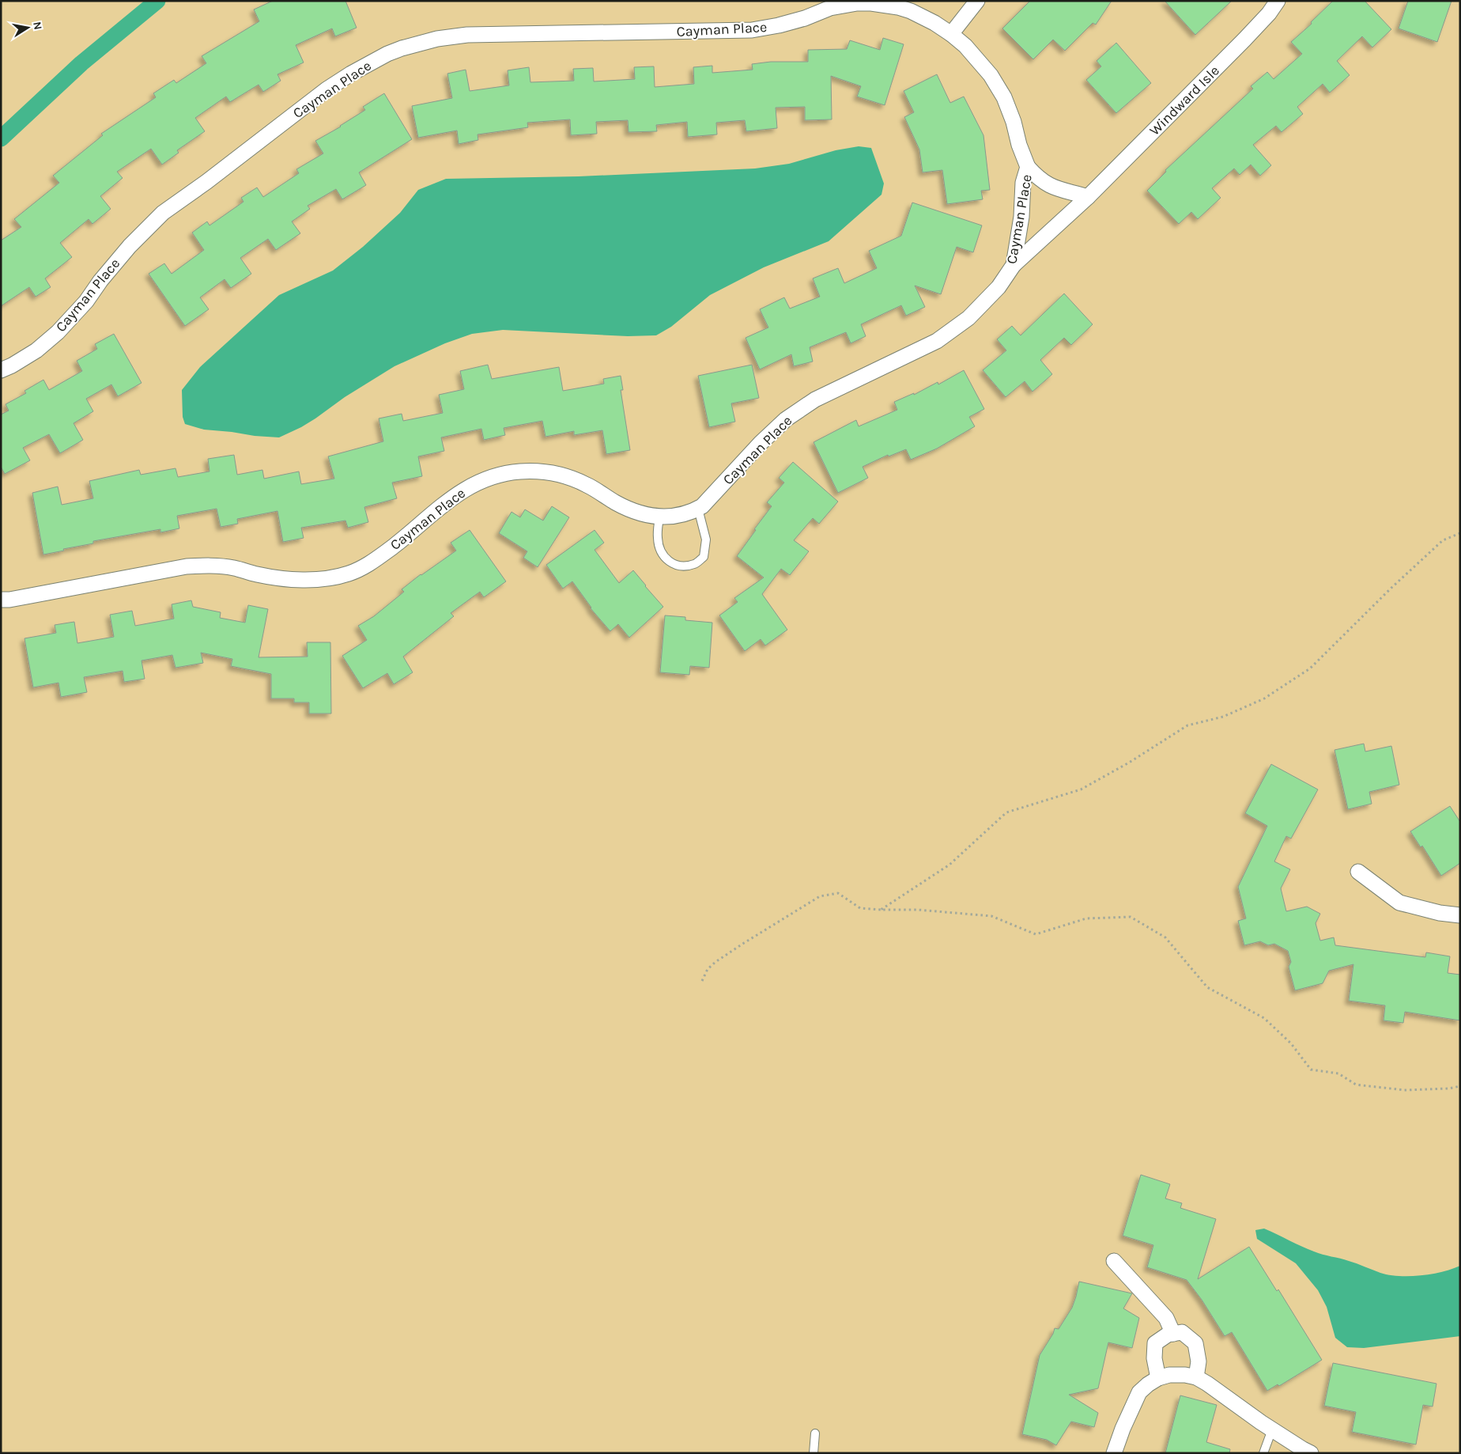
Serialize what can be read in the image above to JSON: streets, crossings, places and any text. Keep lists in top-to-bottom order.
{
  "streets": {
    "street": ["Cayman Place", "Windward Isle"]
  },
  "crossings": [
    ["Cayman Place", "Windward Isle"]
  ],
  "north": "right"
}
